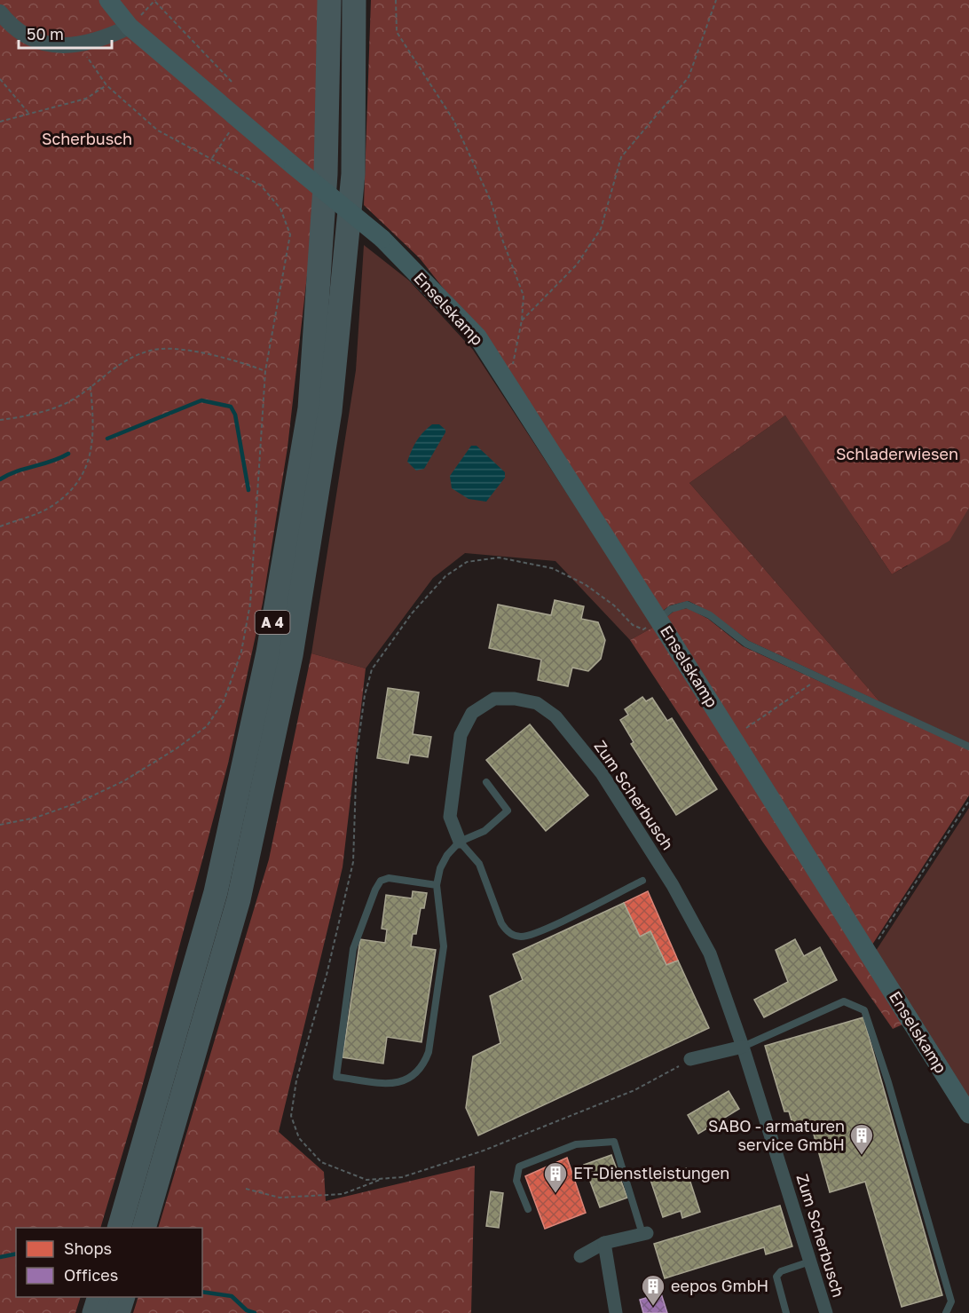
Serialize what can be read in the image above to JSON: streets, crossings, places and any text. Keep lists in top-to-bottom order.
{
  "streets": {
    "highway": ["A 4"],
    "main road": ["Enselskamp"],
    "street": ["Zum Scherbusch"]
  },
  "parks": ["Scherbusch", "Schladerwiesen"],
  "places": {
    "building": ["SABO - armaturen service GmbH", "ET-Dienstleistungen", "eepos GmbH"]
  },
  "legend": ["Shops", "Offices"],
  "scale_bar": "50 m"
}
